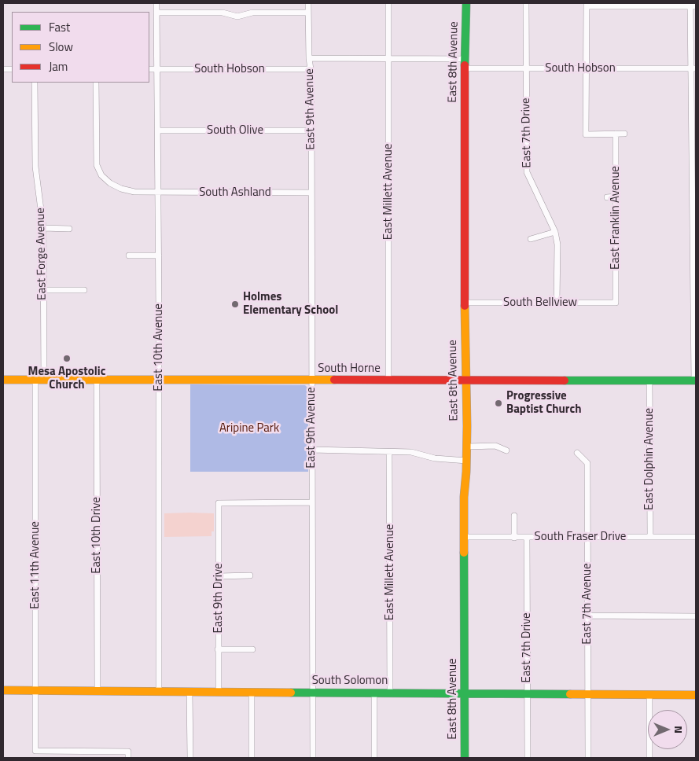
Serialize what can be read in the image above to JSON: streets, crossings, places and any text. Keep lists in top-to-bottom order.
{
  "streets": {
    "street": [
      "East 8th Avenue",
      "South Hobson",
      "East 9th Avenue",
      "South Olive",
      "East 7th Drive",
      "East Millett Avenue",
      "South Ashland",
      "East Franklin Avenue",
      "East Forge Avenue",
      "South Bellview",
      "East 10th Avenue",
      "South Horne",
      "East Dolphin Avenue",
      "East 10th Drive",
      "South Fraser Drive",
      "East 11th Avenue",
      "East 9th Drive",
      "East 7th Avenue",
      "South Solomon"
    ]
  },
  "crossings": [
    ["East 8th Avenue", "South Hobson"],
    ["East 8th Avenue", "South Bellview"],
    ["East 8th Avenue", "South Horne"],
    ["East 8th Avenue", "South Fraser Drive"],
    ["East 8th Avenue", "South Solomon"],
    ["South Hobson", "East 9th Avenue"],
    ["South Hobson", "East 7th Drive"],
    ["South Hobson", "East 10th Avenue"],
    ["East 9th Avenue", "South Olive"],
    ["East 9th Avenue", "South Ashland"],
    ["East 9th Avenue", "South Horne"],
    ["East 9th Avenue", "East 9th Drive"],
    ["East 9th Avenue", "South Solomon"],
    ["South Olive", "East 10th Avenue"],
    ["East 7th Drive", "South Bellview"],
    ["East 7th Drive", "South Fraser Drive"],
    ["East 7th Drive", "South Solomon"],
    ["East Millett Avenue", "South Horne"],
    ["East Millett Avenue", "South Solomon"],
    ["South Ashland", "East 10th Avenue"],
    ["East Franklin Avenue", "South Bellview"],
    ["East Forge Avenue", "South Horne"],
    ["East Forge Avenue", "East 11th Avenue"],
    ["East 10th Avenue", "South Horne"],
    ["East 10th Avenue", "South Solomon"],
    ["South Horne", "East Dolphin Avenue"],
    ["South Horne", "East 10th Drive"],
    ["South Horne", "East 11th Avenue"],
    ["East Dolphin Avenue", "South Fraser Drive"],
    ["East 10th Drive", "South Solomon"],
    ["South Fraser Drive", "East 7th Avenue"],
    ["East 11th Avenue", "South Solomon"],
    ["East 9th Drive", "South Solomon"],
    ["East 7th Avenue", "South Solomon"]
  ],
  "parks": ["Aripine Park"],
  "places": ["Holmes Elementary School", "Mesa Apostolic Church", "Progressive Baptist Church"],
  "legend": ["Fast", "Slow", "Jam"],
  "north": "right"
}
